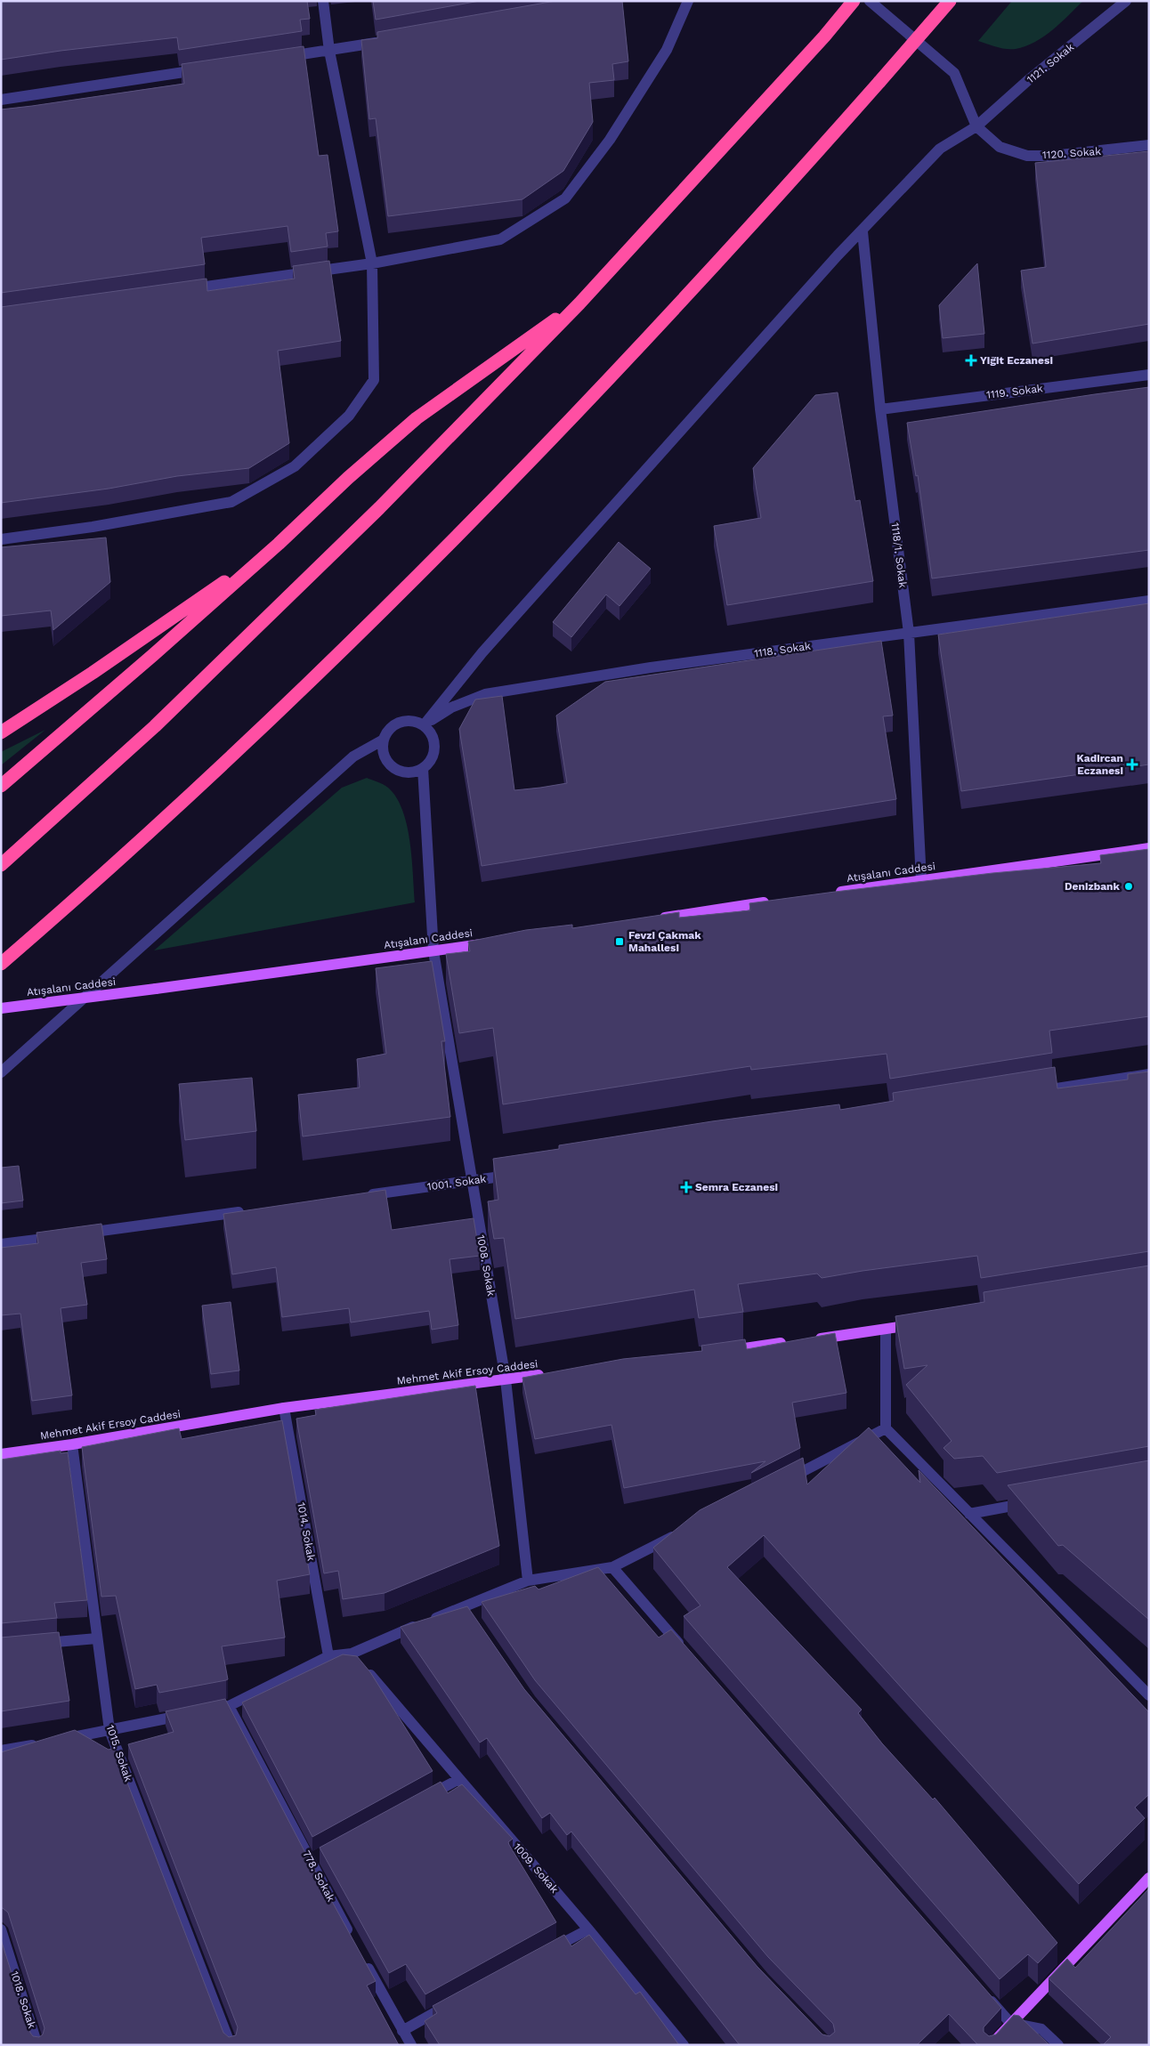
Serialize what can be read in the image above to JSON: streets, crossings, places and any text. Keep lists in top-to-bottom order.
{
  "streets": {
    "main road": ["Atışalanı Caddesi", "Mehmet Akif Ersoy Caddesi"],
    "street": [
      "1121. Sokak",
      "1120. Sokak",
      "1119. Sokak",
      "1118/1. Sokak",
      "1118. Sokak",
      "1001. Sokak",
      "1008. Sokak",
      "1014. Sokak",
      "1015. Sokak",
      "1009. Sokak",
      "778. Sokak",
      "1018. Sokak"
    ]
  },
  "crossings": [
    ["1121. Sokak", "1120. Sokak"],
    ["1121. Sokak", "1118/1. Sokak"],
    ["1121. Sokak", "1118. Sokak"],
    ["1121. Sokak", "1008. Sokak"],
    ["1119. Sokak", "1118/1. Sokak"],
    ["1118/1. Sokak", "1118. Sokak"],
    ["1118/1. Sokak", "Atışalanı Caddesi"],
    ["1118. Sokak", "1008. Sokak"],
    ["Atışalanı Caddesi", "1008. Sokak"],
    ["1001. Sokak", "1008. Sokak"],
    ["1008. Sokak", "Mehmet Akif Ersoy Caddesi"],
    ["Mehmet Akif Ersoy Caddesi", "1014. Sokak"],
    ["Mehmet Akif Ersoy Caddesi", "1015. Sokak"]
  ],
  "places": {
    "health": ["Yiğit Eczanesi", "Kadircan Eczanesi", "Semra Eczanesi"],
    "other": ["Denizbank"],
    "transit": ["Fevzi Çakmak Mahallesi"]
  }
}
